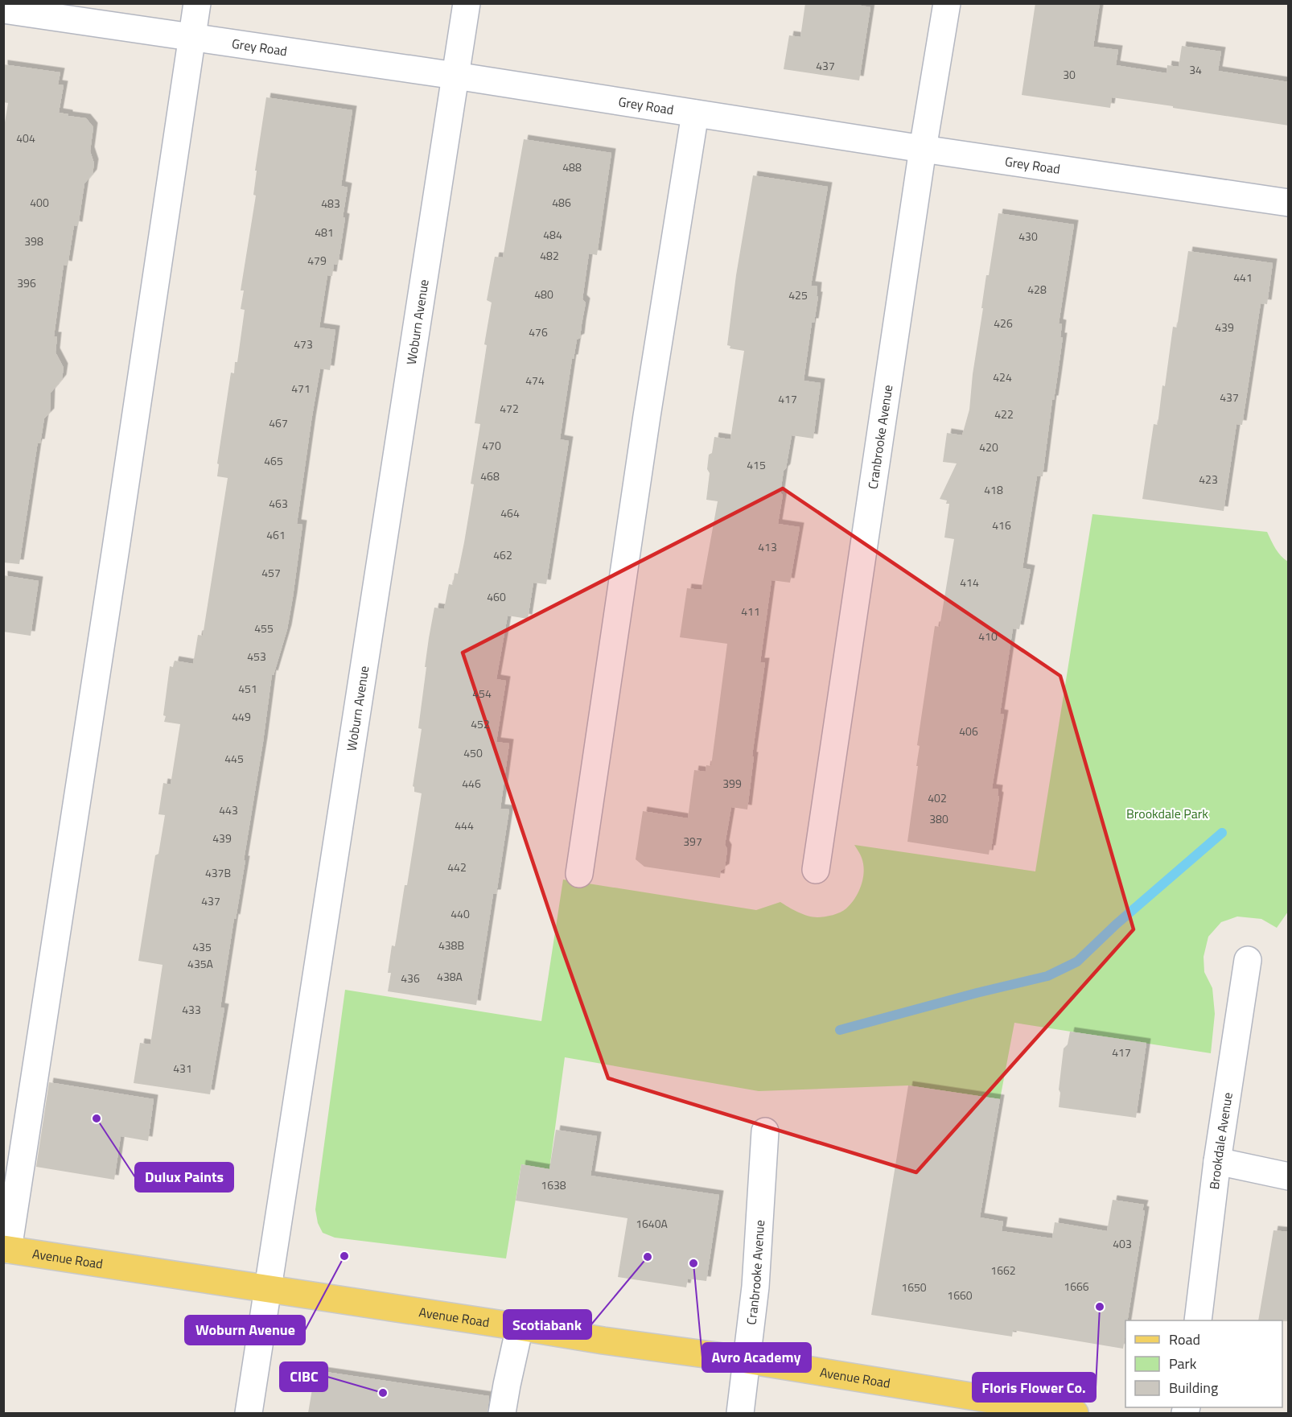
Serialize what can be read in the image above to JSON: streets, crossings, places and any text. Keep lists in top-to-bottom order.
{
  "streets": {
    "main road": ["Avenue Road"],
    "street": [
      "Grey Road",
      "Woburn Avenue",
      "Cranbrooke Avenue",
      "Brookdale Avenue"
    ]
  },
  "crossings": [
    ["Grey Road", "Woburn Avenue"],
    ["Grey Road", "Cranbrooke Avenue"],
    ["Woburn Avenue", "Avenue Road"],
    ["Cranbrooke Avenue", "Avenue Road"]
  ],
  "parks": ["Brookdale Park"],
  "places": [
    "Dulux Paints",
    "Woburn Avenue",
    "Scotiabank",
    "Avro Academy",
    "Floris Flower Co.",
    "CIBC"
  ],
  "house_numbers": [
    "437",
    "34",
    "30",
    "404",
    "488",
    "400",
    "486",
    "483",
    "481",
    "484",
    "430",
    "398",
    "482",
    "479",
    "441",
    "396",
    "428",
    "480",
    "425",
    "426",
    "439",
    "476",
    "473",
    "424",
    "474",
    "471",
    "437",
    "417",
    "472",
    "422",
    "467",
    "470",
    "420",
    "465",
    "415",
    "468",
    "423",
    "418",
    "463",
    "464",
    "416",
    "461",
    "413",
    "462",
    "457",
    "414",
    "460",
    "411",
    "455",
    "410",
    "453",
    "451",
    "454",
    "449",
    "452",
    "406",
    "450",
    "445",
    "446",
    "399",
    "402",
    "443",
    "380",
    "444",
    "439",
    "397",
    "442",
    "437B",
    "437",
    "440",
    "438B",
    "435",
    "435A",
    "438A",
    "436",
    "433",
    "417",
    "431",
    "1638",
    "1640A",
    "403",
    "1662",
    "1666",
    "1650",
    "1660"
  ],
  "legend": ["Road", "Park", "Building"]
}
